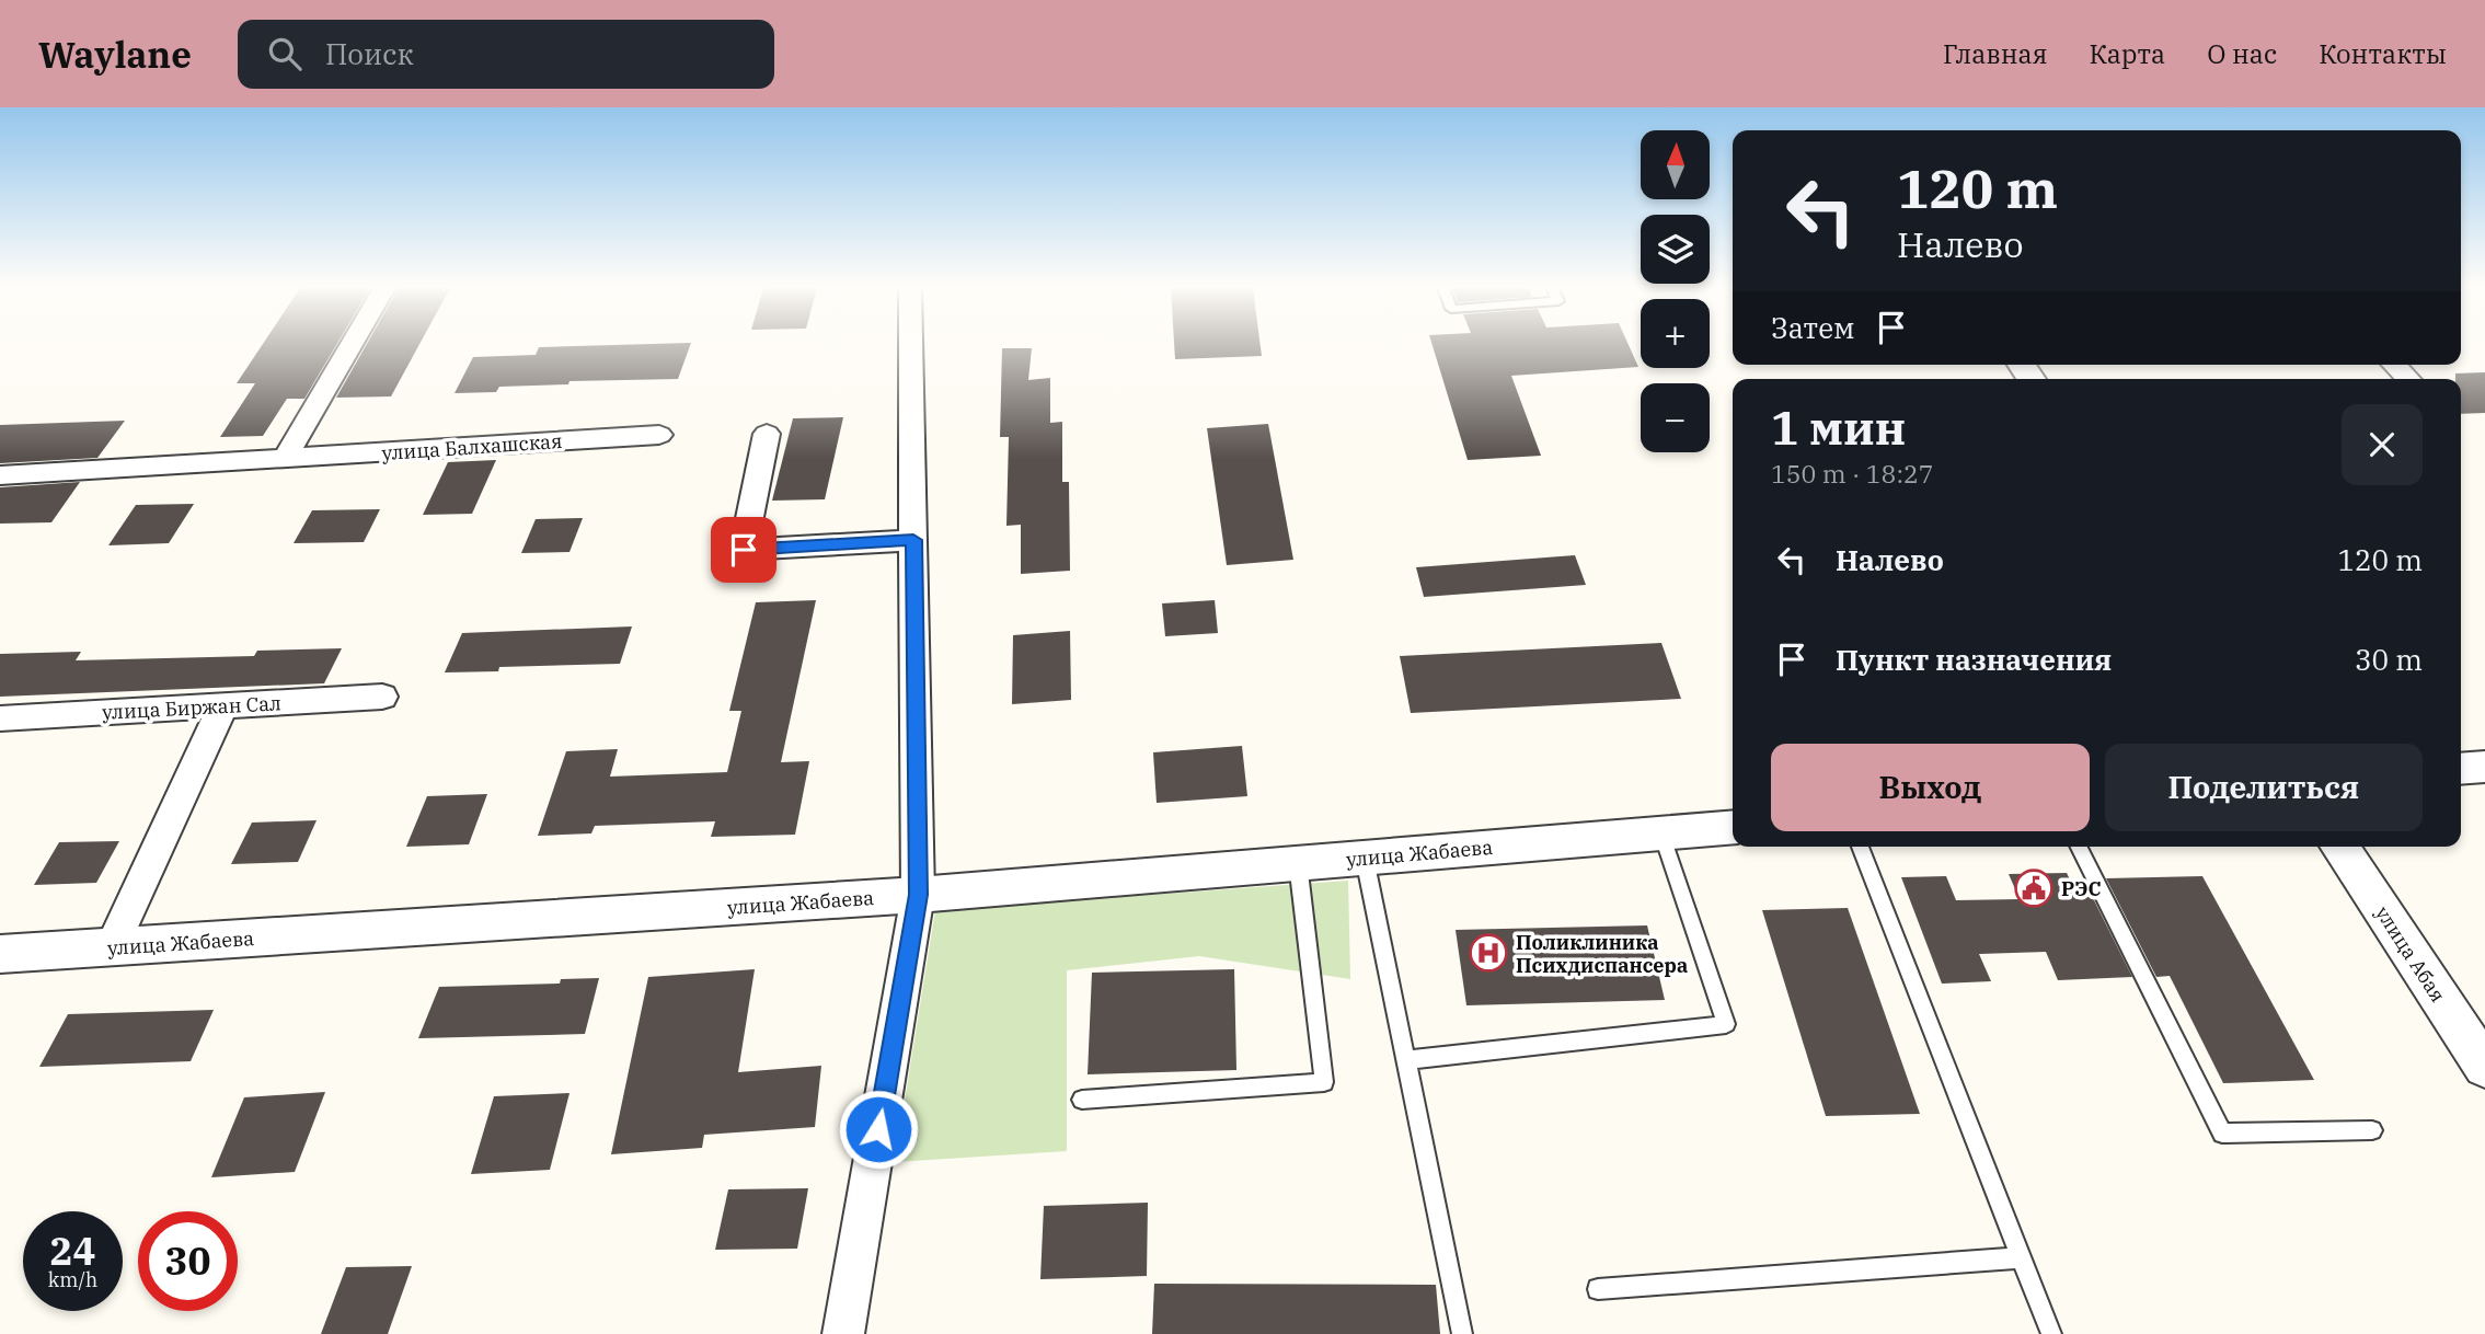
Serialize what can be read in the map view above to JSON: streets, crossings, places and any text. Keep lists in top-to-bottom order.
{
  "streets": {
    "street": [
      "улица Балхашская",
      "улица Биржан Сал",
      "улица Жабаева",
      "улица Абая"
    ]
  },
  "places": {
    "public building": ["РЭС"],
    "hospital": ["Поликлиника Психдиспансера"]
  },
  "north": "top",
  "page": {
    "header": "Waylane",
    "search": "Поиск",
    "nav": [
      "Главная",
      "Карта",
      "О нас",
      "Контакты"
    ],
    "map_buttons": ["+", "−"],
    "turn": ["120 m", "Налево"],
    "then": "Затем",
    "heading": ["1 мин", "150 m · 18:27"],
    "list": [
      {
        "name": "Налево",
        "value": "120 m"
      },
      {
        "name": "Пункт назначения",
        "value": "30 m"
      }
    ],
    "buttons": ["Выход", "Поделиться"],
    "speed": "24 km/h",
    "limit": "30"
  }
}
